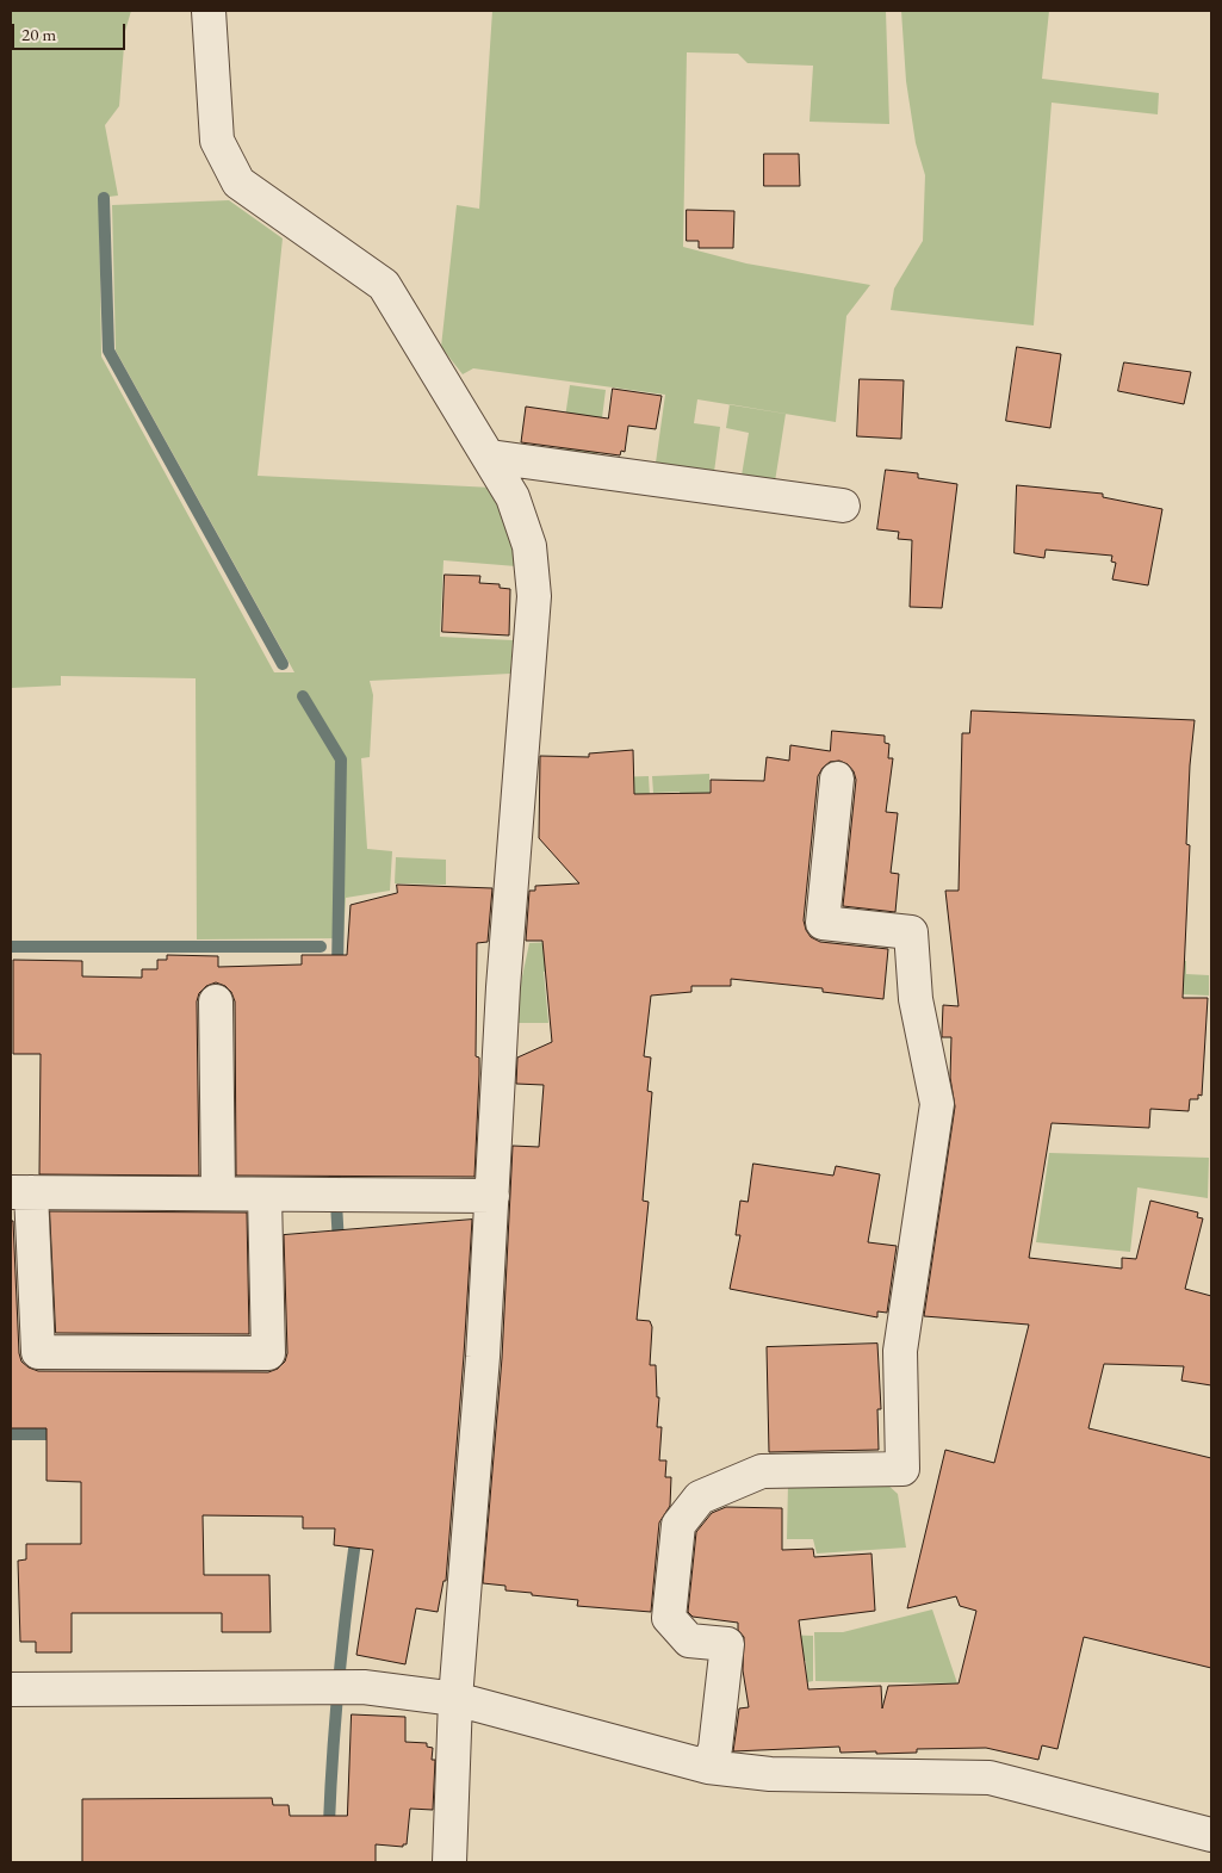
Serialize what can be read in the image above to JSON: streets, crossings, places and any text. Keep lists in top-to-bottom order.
{
  "scale_bar": "20 m"
}
